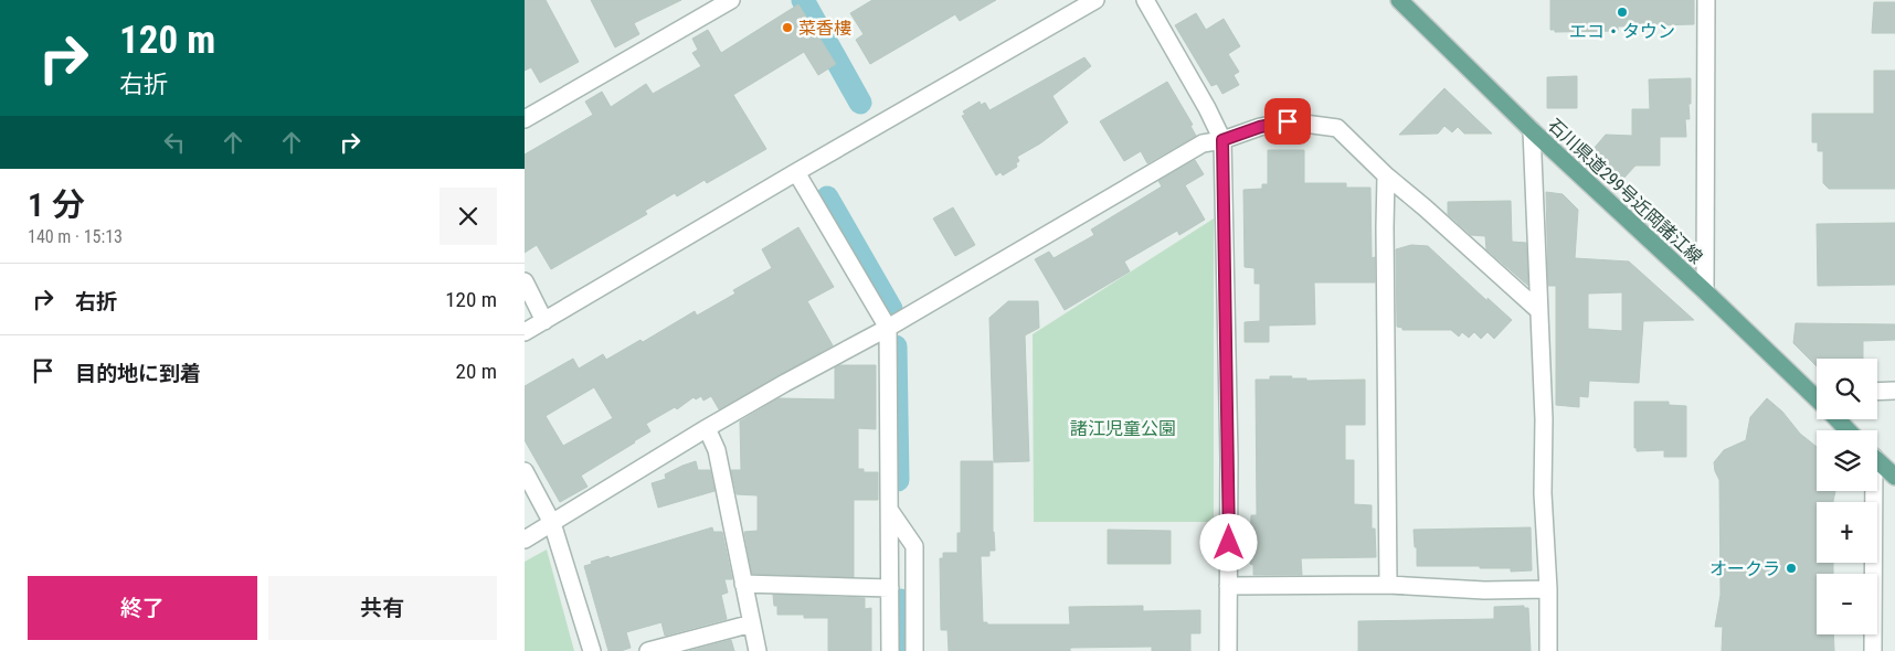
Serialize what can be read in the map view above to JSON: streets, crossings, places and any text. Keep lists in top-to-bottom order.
{
  "streets": {
    "main road": ["石川県道299号近岡諸江線"]
  },
  "parks": ["諸江児童公園"],
  "places": ["エコ・タウン", "菜香樓", "オークラ"],
  "page": {
    "turn": ["120 m", "右折"],
    "heading": ["1 分", "140 m · 15:13"],
    "list": [
      {
        "name": "右折",
        "value": "120 m"
      },
      {
        "name": "目的地に到着",
        "value": "20 m"
      }
    ],
    "map_buttons": ["+", "−"],
    "buttons": ["終了", "共有"]
  }
}
